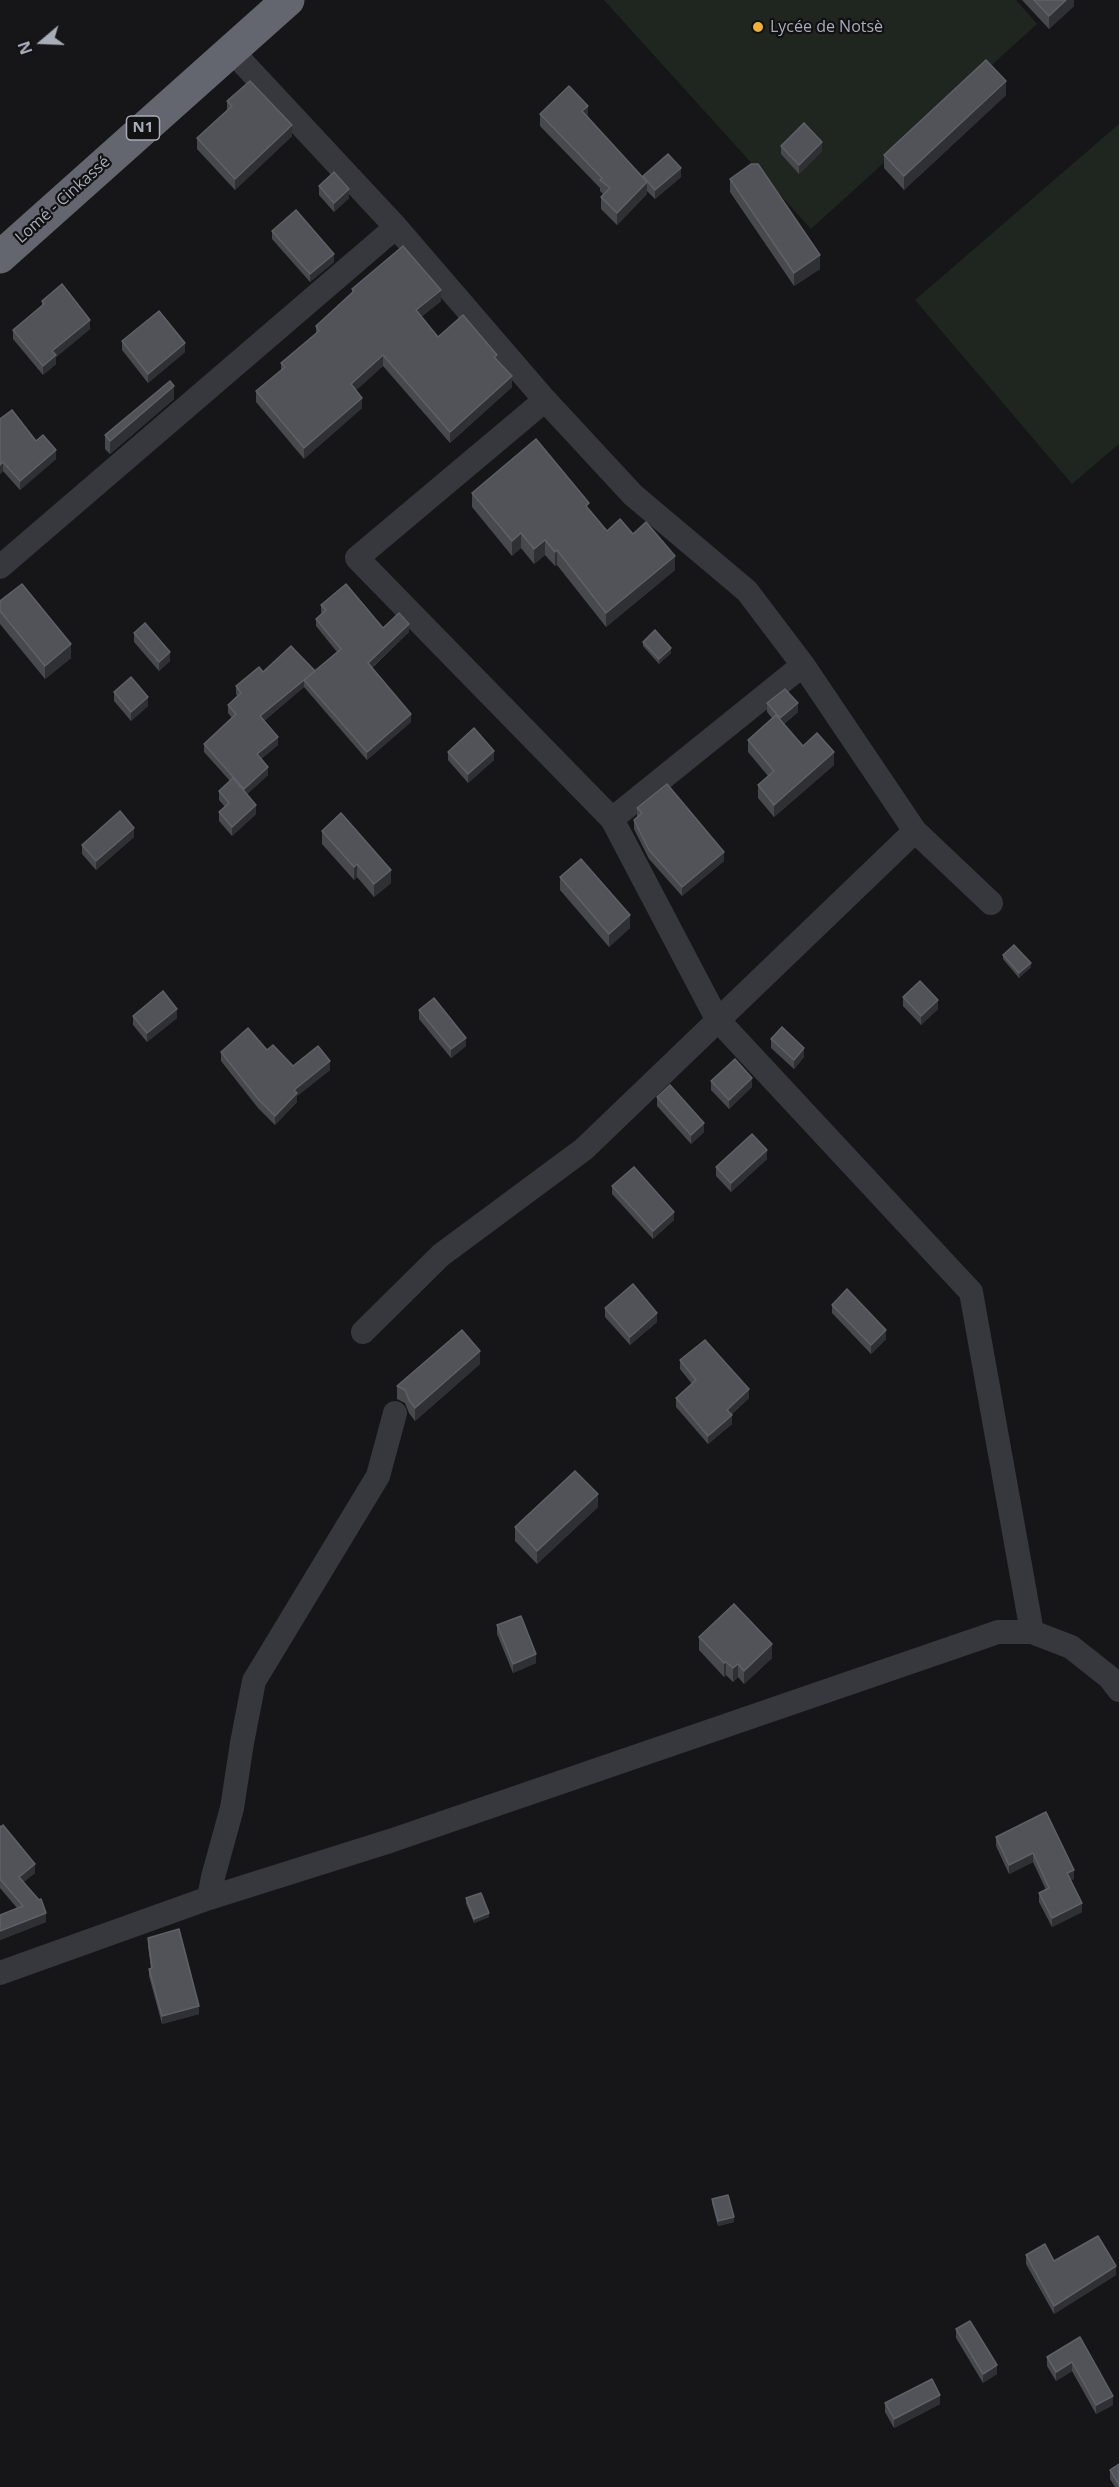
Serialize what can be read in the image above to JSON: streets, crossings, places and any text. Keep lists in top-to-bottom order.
{
  "streets": {
    "highway": ["N1", "Lomé - Cinkassé"]
  },
  "places": ["Lycée de Notsè"],
  "north": "left"
}
